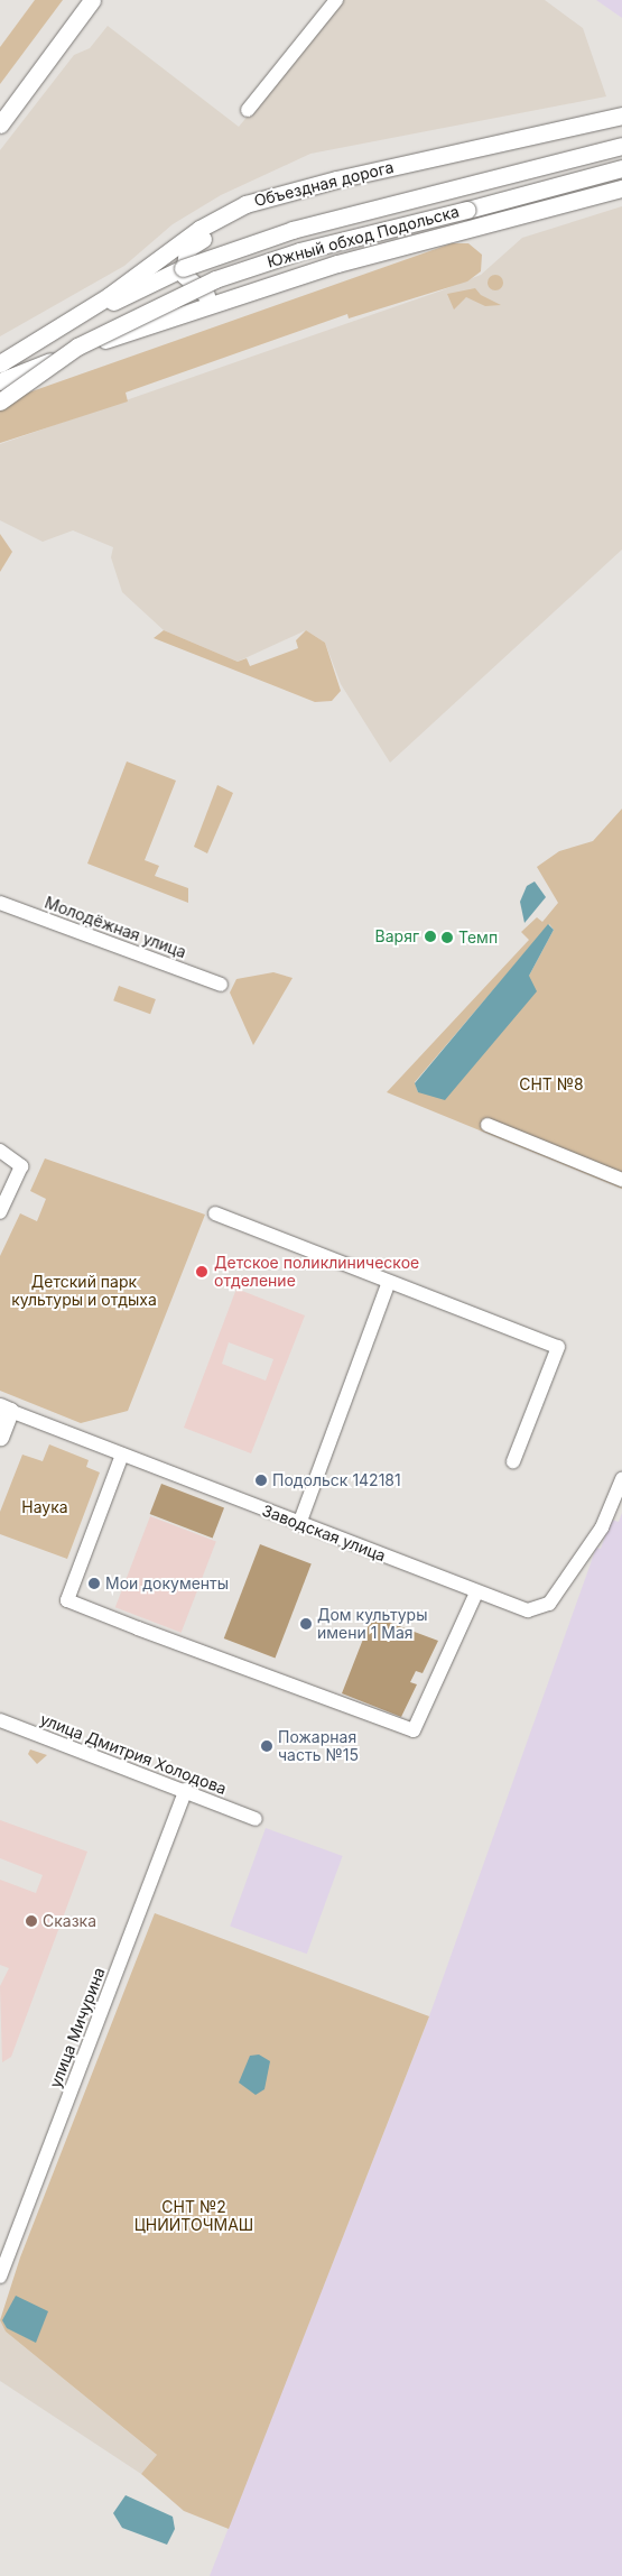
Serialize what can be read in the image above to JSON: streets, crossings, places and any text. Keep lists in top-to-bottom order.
{
  "streets": {
    "main road": ["Объездная дорога", "Южный обход Подольска"],
    "street": [
      "Молодёжная улица",
      "Заводская улица",
      "улица Дмитрия Холодова",
      "улица Мичурина"
    ]
  },
  "crossings": [
    ["улица Дмитрия Холодова", "улица Мичурина"]
  ],
  "parks": [
    "СНТ №8",
    "Детский парк культуры и отдыха",
    "Наука",
    "СНТ №2 ЦНИИТОЧМАШ"
  ],
  "places": [
    "Варяг",
    "Темп",
    "Детское поликлиническое отделение",
    "Подольск 142181",
    "Мои документы",
    "Дом культуры имени 1 Мая",
    "Пожарная часть №15",
    "Сказка"
  ]
}
